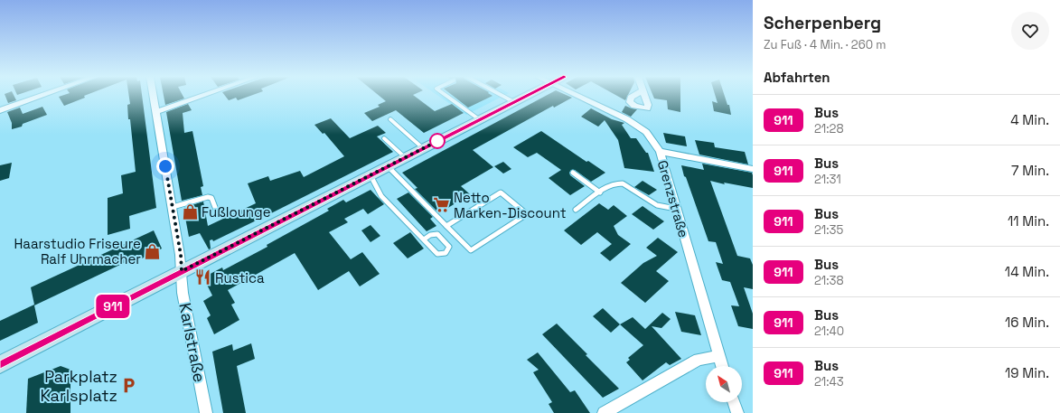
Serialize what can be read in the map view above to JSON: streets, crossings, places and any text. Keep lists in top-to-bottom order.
{
  "streets": {
    "street": ["Grenzstraße", "Karlstraße"]
  },
  "places": {
    "supermarket": ["Netto Marken-Discount"],
    "shop": ["Fußlounge", "Haarstudio Friseure Ralf Uhrmacher"],
    "restaurant": ["Rustica"],
    "parking": ["Parkplatz Karlsplatz"]
  },
  "lines": ["bus line 911"],
  "north": "top left",
  "page": {
    "on_map": "911",
    "heading": [
      ["Scherpenberg", "Zu Fuß · 4 Min. · 260 m"],
      "Abfahrten"
    ],
    "list": [
      {
        "mark": "911",
        "name": "Bus",
        "note": "21:28",
        "value": "4 Min."
      },
      {
        "mark": "911",
        "name": "Bus",
        "note": "21:31",
        "value": "7 Min."
      },
      {
        "mark": "911",
        "name": "Bus",
        "note": "21:35",
        "value": "11 Min."
      },
      {
        "mark": "911",
        "name": "Bus",
        "note": "21:38",
        "value": "14 Min."
      },
      {
        "mark": "911",
        "name": "Bus",
        "note": "21:40",
        "value": "16 Min."
      },
      {
        "mark": "911",
        "name": "Bus",
        "note": "21:43",
        "value": "19 Min."
      }
    ]
  }
}
